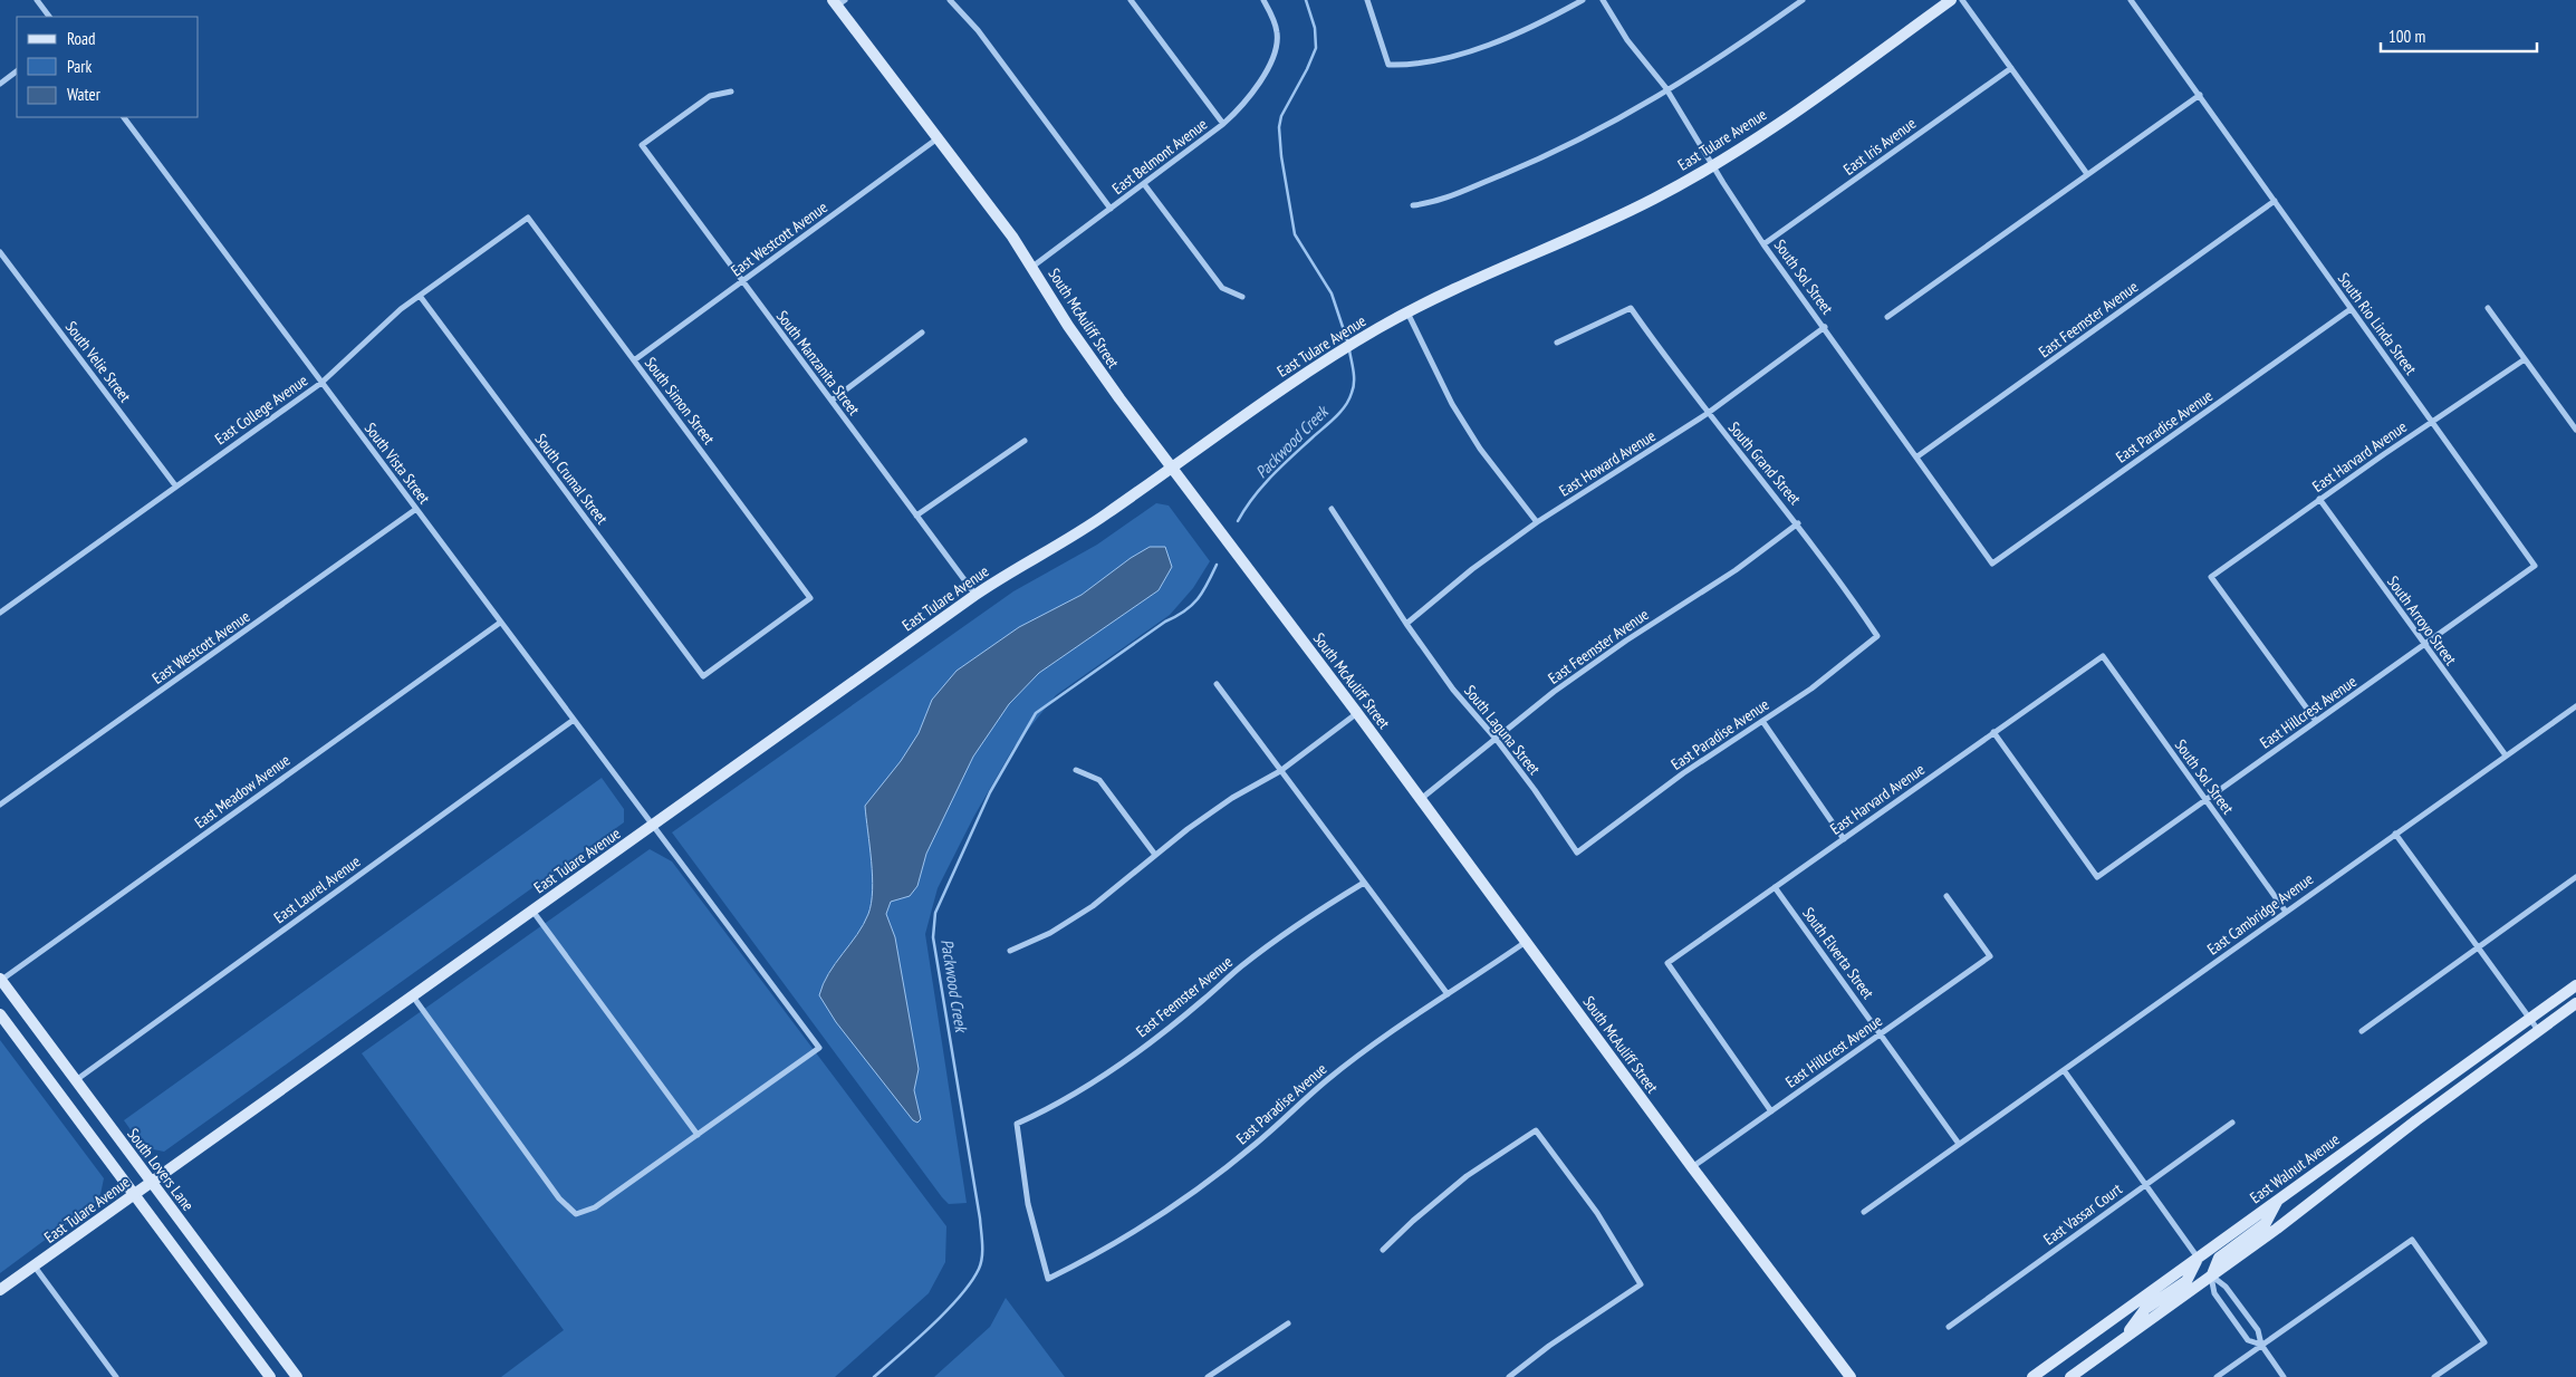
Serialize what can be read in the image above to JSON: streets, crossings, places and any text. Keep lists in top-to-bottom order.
{
  "streets": {
    "street": [
      "East Tulare Avenue",
      "East Iris Avenue",
      "East Belmont Avenue",
      "East Westcott Avenue",
      "South Sol Street",
      "South McAuliff Street",
      "East Feemster Avenue",
      "South Rio Linda Street",
      "South Velie Street",
      "South Manzanita Street",
      "South Simon Street",
      "East College Avenue",
      "East Paradise Avenue",
      "East Harvard Avenue",
      "South Vista Street",
      "East Howard Avenue",
      "South Grand Street",
      "South Crumal Street",
      "South Arroyo Street",
      "East Hillcrest Avenue",
      "South Laguna Street",
      "East Meadow Avenue",
      "East Laurel Avenue",
      "East Cambridge Avenue",
      "South Elverta Street",
      "East Walnut Avenue",
      "South Lovers Lane",
      "East Vassar Court"
    ]
  },
  "crossings": [
    ["East Tulare Avenue", "South Sol Street"],
    ["East Tulare Avenue", "South McAuliff Street"],
    ["East Tulare Avenue", "South Manzanita Street"],
    ["East Tulare Avenue", "South Vista Street"],
    ["East Tulare Avenue", "South Lovers Lane"],
    ["East Iris Avenue", "South Sol Street"],
    ["East Belmont Avenue", "South McAuliff Street"],
    ["East Westcott Avenue", "South McAuliff Street"],
    ["East Westcott Avenue", "South Manzanita Street"],
    ["East Westcott Avenue", "South Simon Street"],
    ["East Westcott Avenue", "South Vista Street"],
    ["South Sol Street", "East Feemster Avenue"],
    ["South Sol Street", "East Paradise Avenue"],
    ["South Sol Street", "East Harvard Avenue"],
    ["South Sol Street", "East Howard Avenue"],
    ["South Sol Street", "East Hillcrest Avenue"],
    ["South Sol Street", "East Cambridge Avenue"],
    ["South McAuliff Street", "East Feemster Avenue"],
    ["South McAuliff Street", "East Paradise Avenue"],
    ["South McAuliff Street", "East Hillcrest Avenue"],
    ["East Feemster Avenue", "South Rio Linda Street"],
    ["East Feemster Avenue", "East Paradise Avenue"],
    ["East Feemster Avenue", "South Grand Street"],
    ["East Feemster Avenue", "South Laguna Street"],
    ["South Rio Linda Street", "East Paradise Avenue"],
    ["South Rio Linda Street", "East Harvard Avenue"],
    ["South Rio Linda Street", "East Hillcrest Avenue"],
    ["South Velie Street", "East College Avenue"],
    ["South Simon Street", "East College Avenue"],
    ["South Simon Street", "South Crumal Street"],
    ["East College Avenue", "South Vista Street"],
    ["East College Avenue", "South Crumal Street"],
    ["East Paradise Avenue", "South Grand Street"],
    ["East Paradise Avenue", "South Laguna Street"],
    ["East Harvard Avenue", "South Arroyo Street"],
    ["East Harvard Avenue", "East Hillcrest Avenue"],
    ["East Harvard Avenue", "South Elverta Street"],
    ["South Vista Street", "East Meadow Avenue"],
    ["South Vista Street", "East Laurel Avenue"],
    ["East Howard Avenue", "South Grand Street"],
    ["East Howard Avenue", "South Laguna Street"],
    ["South Arroyo Street", "East Hillcrest Avenue"],
    ["South Arroyo Street", "East Cambridge Avenue"],
    ["East Hillcrest Avenue", "South Elverta Street"],
    ["East Meadow Avenue", "South Lovers Lane"],
    ["East Laurel Avenue", "South Lovers Lane"],
    ["East Cambridge Avenue", "South Elverta Street"]
  ],
  "water": ["Packwood Creek"],
  "legend": ["Road", "Park", "Water"],
  "scale_bar": "100 m"
}
